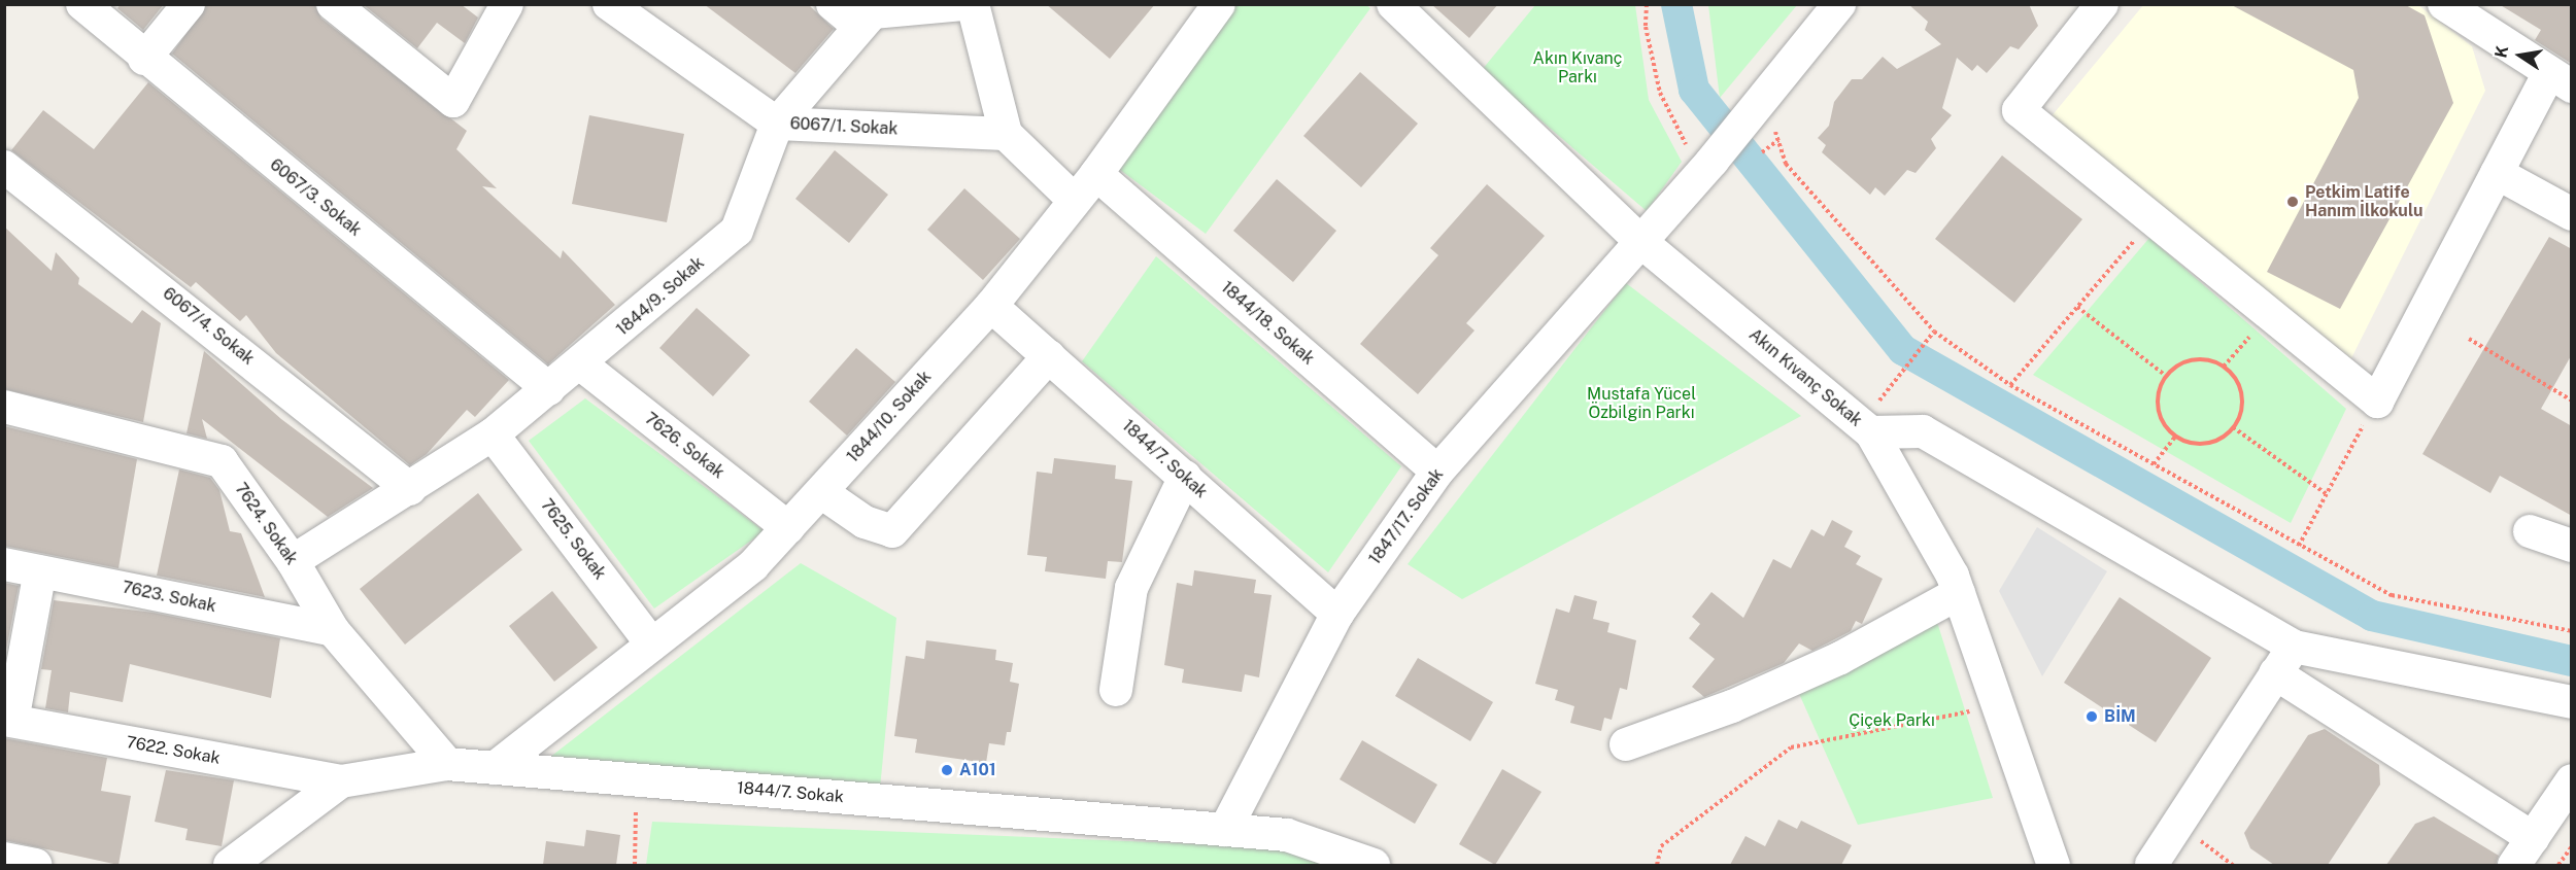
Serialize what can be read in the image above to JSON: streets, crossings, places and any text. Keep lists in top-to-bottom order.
{
  "streets": {
    "street": [
      "6067/1. Sokak",
      "6067/3. Sokak",
      "1844/9. Sokak",
      "1844/18. Sokak",
      "6067/4. Sokak",
      "Akın Kıvanç Sokak",
      "1844/10. Sokak",
      "7626. Sokak",
      "1844/7. Sokak",
      "1847/17. Sokak",
      "7624. Sokak",
      "7625. Sokak",
      "7623. Sokak",
      "7622. Sokak"
    ]
  },
  "crossings": [
    ["6067/1. Sokak", "1844/9. Sokak"],
    ["6067/3. Sokak", "1844/9. Sokak"],
    ["1844/9. Sokak", "6067/4. Sokak"],
    ["1844/9. Sokak", "7626. Sokak"],
    ["1844/9. Sokak", "7624. Sokak"],
    ["1844/9. Sokak", "7625. Sokak"],
    ["1844/18. Sokak", "1844/10. Sokak"],
    ["1844/18. Sokak", "1847/17. Sokak"],
    ["Akın Kıvanç Sokak", "1847/17. Sokak"],
    ["1844/10. Sokak", "7626. Sokak"],
    ["1844/10. Sokak", "1844/7. Sokak"],
    ["1844/10. Sokak", "7625. Sokak"],
    ["1844/7. Sokak", "1847/17. Sokak"],
    ["1844/7. Sokak", "7624. Sokak"],
    ["1844/7. Sokak", "7622. Sokak"],
    ["7624. Sokak", "7623. Sokak"]
  ],
  "parks": ["Akın Kıvanç Parkı", "Mustafa Yücel Özbilgin Parkı", "Çiçek Parkı"],
  "places": ["Petkim Latife Hanım İlkokulu", "BİM", "A101"],
  "north": "left"
}
